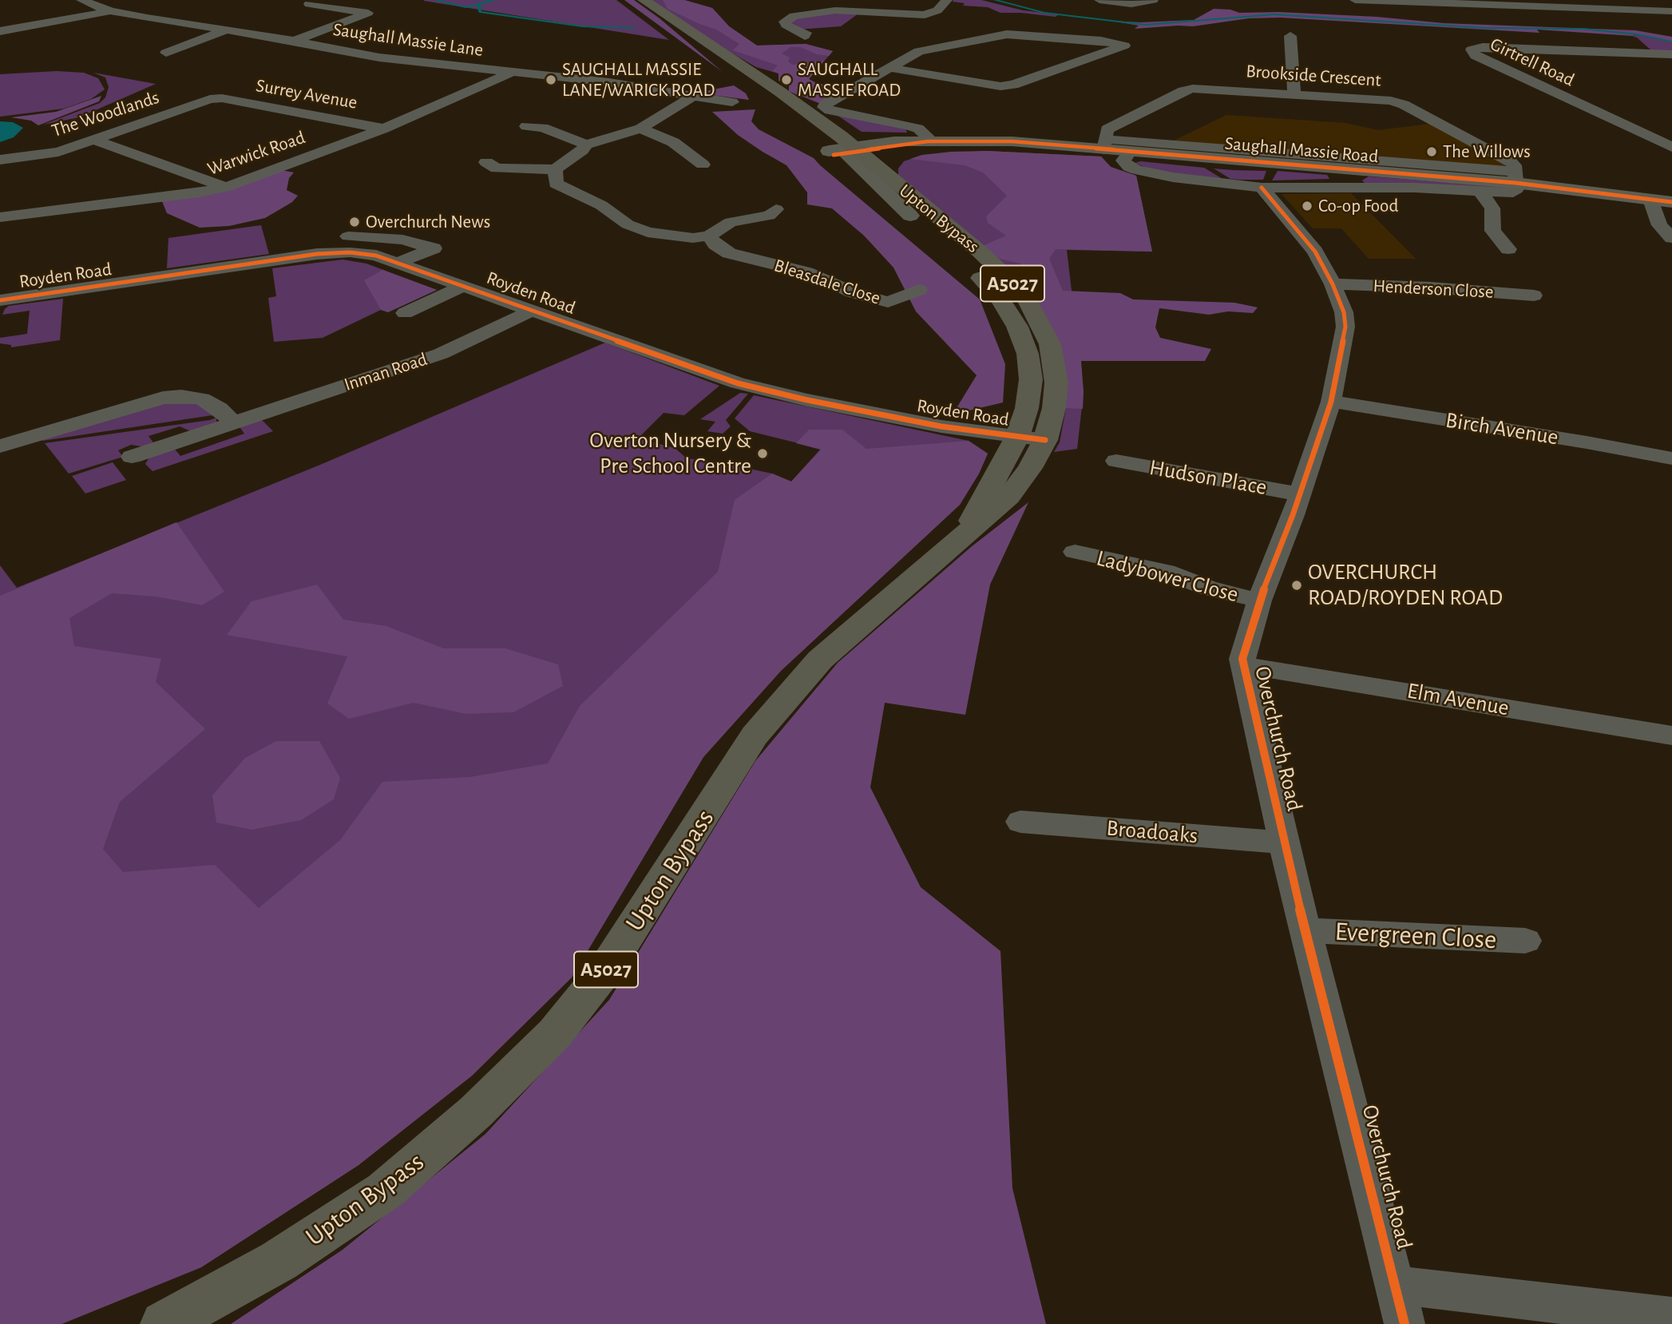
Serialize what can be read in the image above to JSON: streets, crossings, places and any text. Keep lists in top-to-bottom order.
{
  "streets": {
    "main road": ["Saughall Massie Road", "Upton Bypass", "A5027"],
    "street": [
      "Saughall Massie Lane",
      "Girtrell Road",
      "Brookside Crescent",
      "Surrey Avenue",
      "The Woodlands",
      "Warwick Road",
      "Royden Road",
      "Bleasdale Close",
      "Henderson Close",
      "Inman Road",
      "Birch Avenue",
      "Hudson Place",
      "Ladybower Close",
      "Elm Avenue",
      "Overchurch Road",
      "Broadoaks",
      "Evergreen Close"
    ]
  },
  "crossings": [
    ["Saughall Massie Lane", "Warwick Road"],
    ["Brookside Crescent", "Saughall Massie Road"],
    ["Surrey Avenue", "The Woodlands"],
    ["Surrey Avenue", "Warwick Road"],
    ["Saughall Massie Road", "Upton Bypass"],
    ["Saughall Massie Road", "Overchurch Road"],
    ["Upton Bypass", "Royden Road"],
    ["Royden Road", "Inman Road"],
    ["Henderson Close", "Overchurch Road"],
    ["Birch Avenue", "Overchurch Road"],
    ["Hudson Place", "Overchurch Road"],
    ["Ladybower Close", "Overchurch Road"],
    ["Elm Avenue", "Overchurch Road"],
    ["Overchurch Road", "Broadoaks"],
    ["Overchurch Road", "Evergreen Close"]
  ],
  "places": [
    "SAUGHALL MASSIE LANE/WARICK ROAD",
    "SAUGHALL MASSIE ROAD",
    "The Willows",
    "Co-op Food",
    "Overchurch News",
    "Overton Nursery & Pre School Centre",
    "OVERCHURCH ROAD/ROYDEN ROAD"
  ]
}
